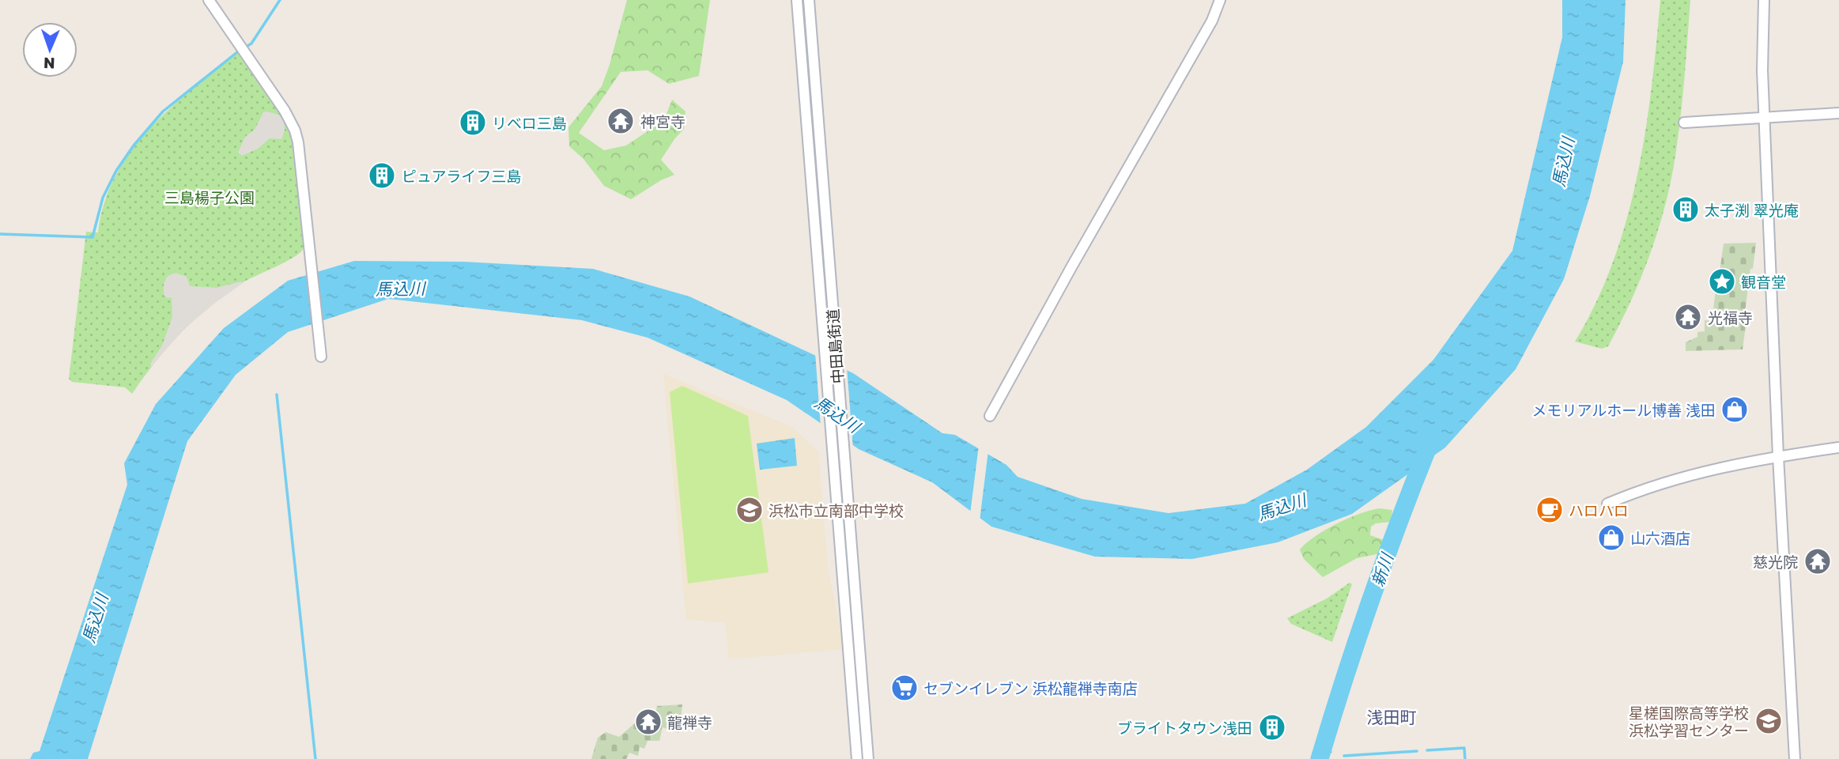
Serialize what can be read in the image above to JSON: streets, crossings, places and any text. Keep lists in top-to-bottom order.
{
  "streets": {
    "street": ["中田島街道"]
  },
  "districts": ["浅田町"],
  "water": ["馬込川", "新川"],
  "parks": ["三島楊子公園"],
  "places": {
    "temple": [
      "神宮寺",
      "光福寺",
      "慈光院",
      "龍禅寺"
    ],
    "building": [
      "リベロ三島",
      "ピュアライフ三島",
      "太子渕 翠光庵",
      "ブライトタウン浅田"
    ],
    "place": ["観音堂"],
    "shop": ["メモリアルホール博善 浅田", "山六酒店"],
    "school or university": ["浜松市立南部中学校", "星槎国際高等学校 浜松学習センター"],
    "cafe": ["ハロハロ"],
    "supermarket": ["セブンイレブン 浜松龍禅寺南店"]
  },
  "north": "bottom"
}
